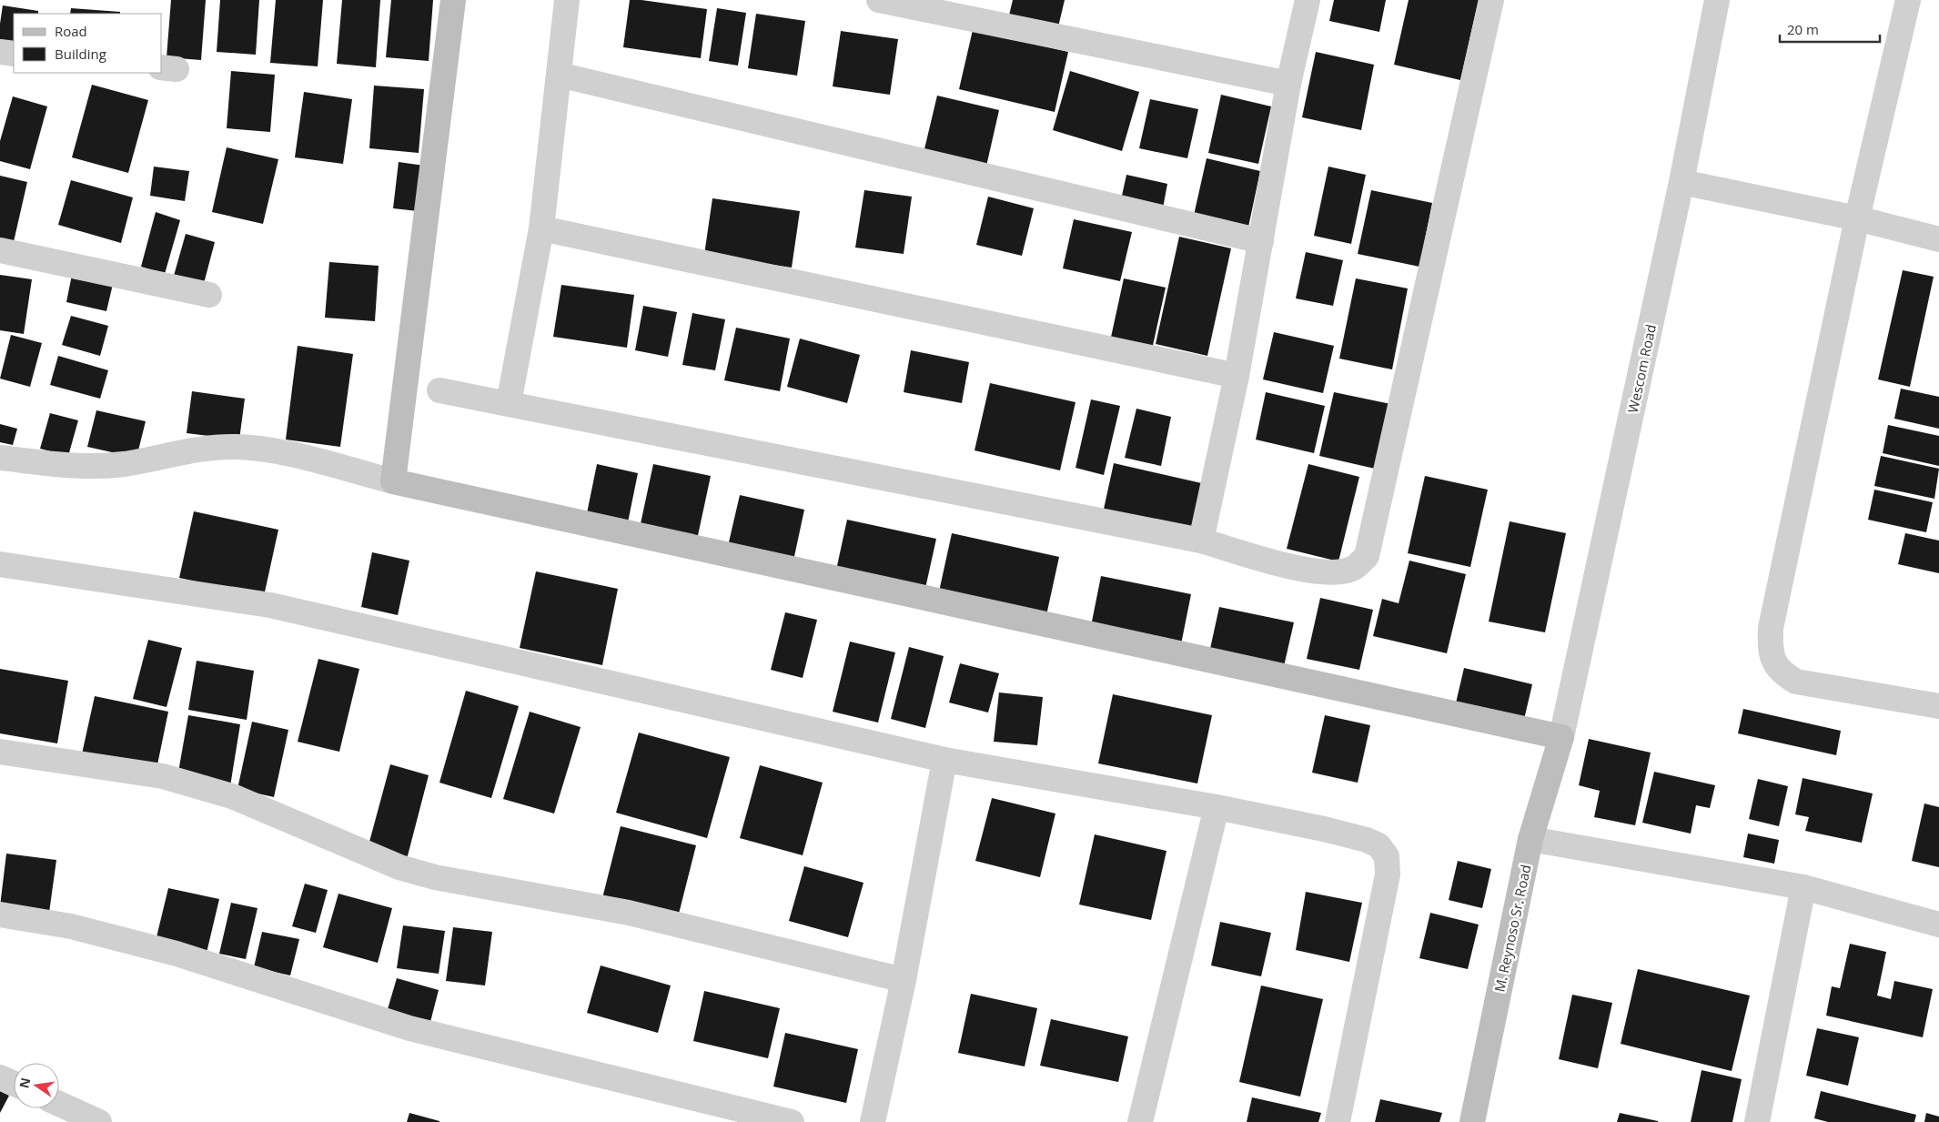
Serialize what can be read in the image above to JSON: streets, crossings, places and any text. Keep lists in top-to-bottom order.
{
  "streets": {
    "street": ["Wescom Road", "M. Reynoso Sr. Road"]
  },
  "crossings": [
    ["Wescom Road", "M. Reynoso Sr. Road"]
  ],
  "legend": ["Road", "Building"],
  "scale_bar": "20 m",
  "north": "left"
}
